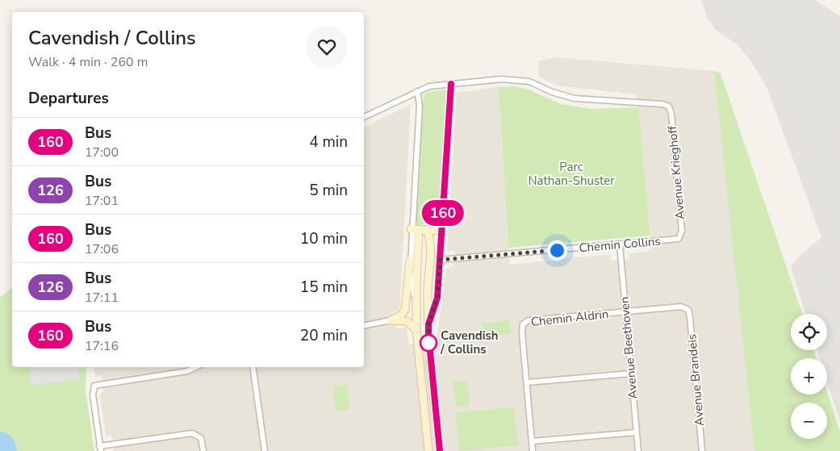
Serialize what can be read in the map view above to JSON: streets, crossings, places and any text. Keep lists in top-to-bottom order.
{
  "streets": {
    "street": [
      "Avenue Krieghoff",
      "Chemin Collins",
      "Chemin Aldrin",
      "Avenue Beethoven",
      "Avenue Brandeis"
    ]
  },
  "crossings": [
    ["Avenue Krieghoff", "Chemin Collins"],
    ["Chemin Collins", "Avenue Beethoven"],
    ["Chemin Aldrin", "Avenue Beethoven"],
    ["Chemin Aldrin", "Avenue Brandeis"]
  ],
  "parks": ["Parc Nathan-Shuster"],
  "places": ["Cavendish / Collins"],
  "lines": ["bus line 160"],
  "page": {
    "on_map": "160",
    "heading": [
      ["Cavendish / Collins", "Walk · 4 min · 260 m"],
      "Departures"
    ],
    "list": [
      {
        "mark": "160",
        "name": "Bus",
        "note": "17:00",
        "value": "4 min"
      },
      {
        "mark": "126",
        "name": "Bus",
        "note": "17:01",
        "value": "5 min"
      },
      {
        "mark": "160",
        "name": "Bus",
        "note": "17:06",
        "value": "10 min"
      },
      {
        "mark": "126",
        "name": "Bus",
        "note": "17:11",
        "value": "15 min"
      },
      {
        "mark": "160",
        "name": "Bus",
        "note": "17:16",
        "value": "20 min"
      }
    ],
    "map_buttons": ["+", "−"]
  }
}
